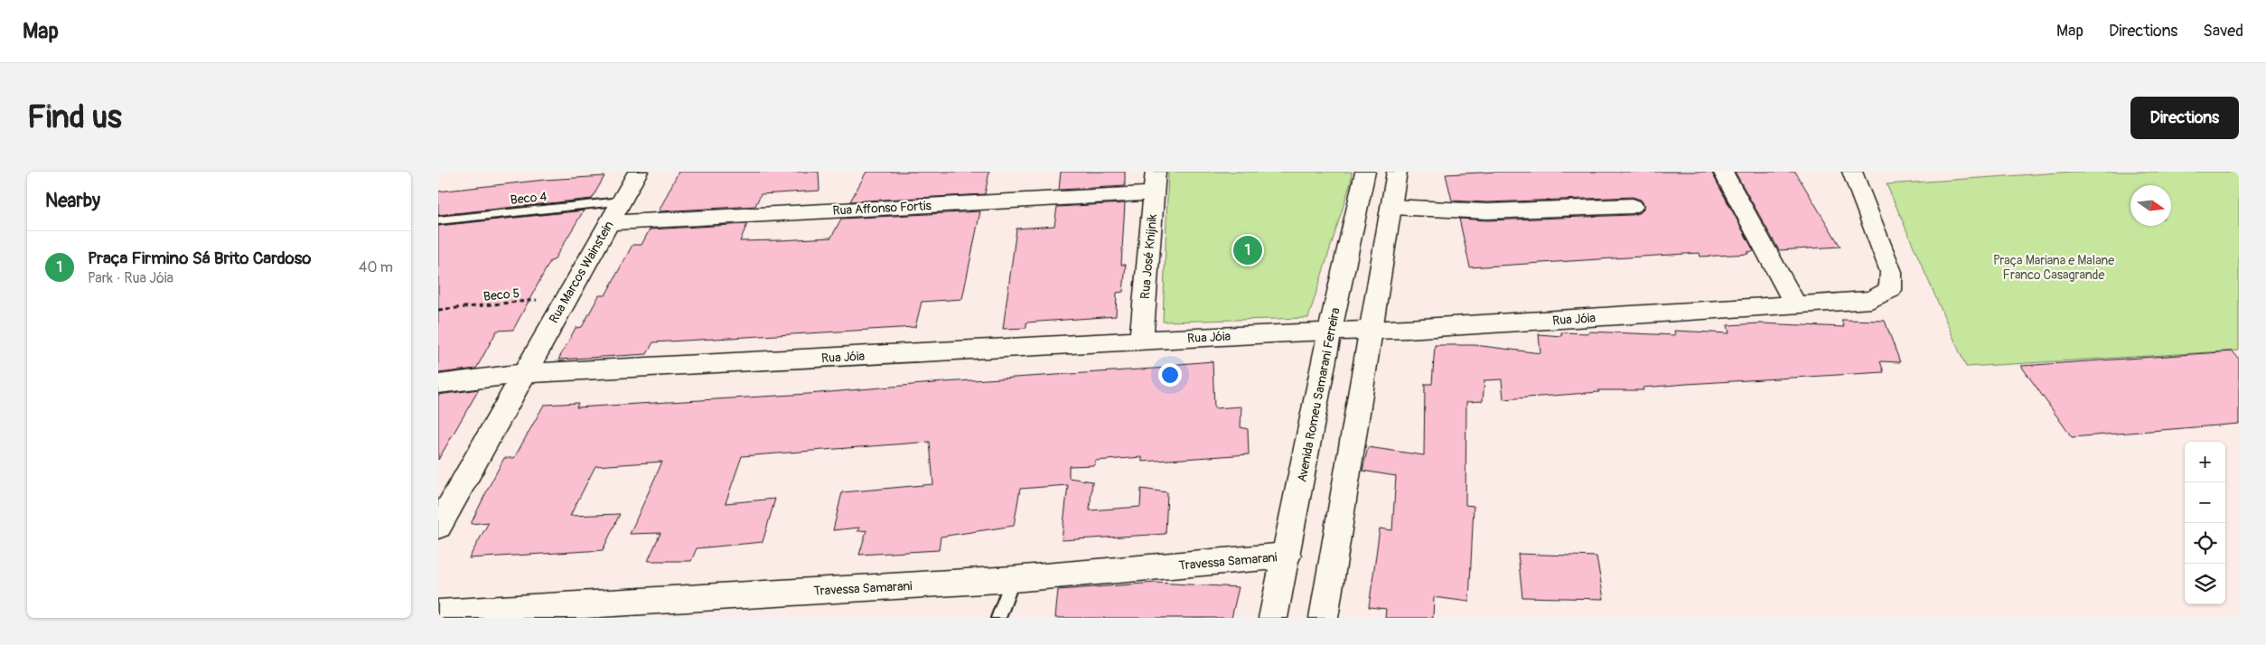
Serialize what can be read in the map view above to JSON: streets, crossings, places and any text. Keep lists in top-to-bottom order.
{
  "streets": {
    "street": [
      "Rua Affonso Fortis",
      "Rua José Knijnik",
      "Rua Marcos Wainstein",
      "Rua Jóia",
      "Avenida Romeu Samarani Ferreira",
      "Travessa Samarani"
    ],
    "lane": ["Beco 4"],
    "path": ["Beco 5"]
  },
  "crossings": [
    ["Beco 4", "Rua Marcos Wainstein"],
    ["Rua Affonso Fortis", "Rua José Knijnik"],
    ["Rua Affonso Fortis", "Rua Marcos Wainstein"],
    ["Rua José Knijnik", "Rua Jóia"],
    ["Rua Marcos Wainstein", "Beco 5"],
    ["Rua Marcos Wainstein", "Rua Jóia"],
    ["Rua Jóia", "Avenida Romeu Samarani Ferreira"],
    ["Avenida Romeu Samarani Ferreira", "Travessa Samarani"]
  ],
  "parks": ["Praça Mariana e Malane Franco Casagrande"],
  "north": "right",
  "page": {
    "header": "Map",
    "nav": ["Map", "Directions", "Saved"],
    "buttons": "Directions",
    "title": "Find us",
    "heading": "Nearby",
    "list": [
      {
        "mark": "1",
        "name": "Praça Firmino Sá Brito Cardoso",
        "note": "Park · Rua Jóia",
        "value": "40 m"
      }
    ],
    "pins": "1",
    "map_buttons": ["+", "−"]
  }
}
